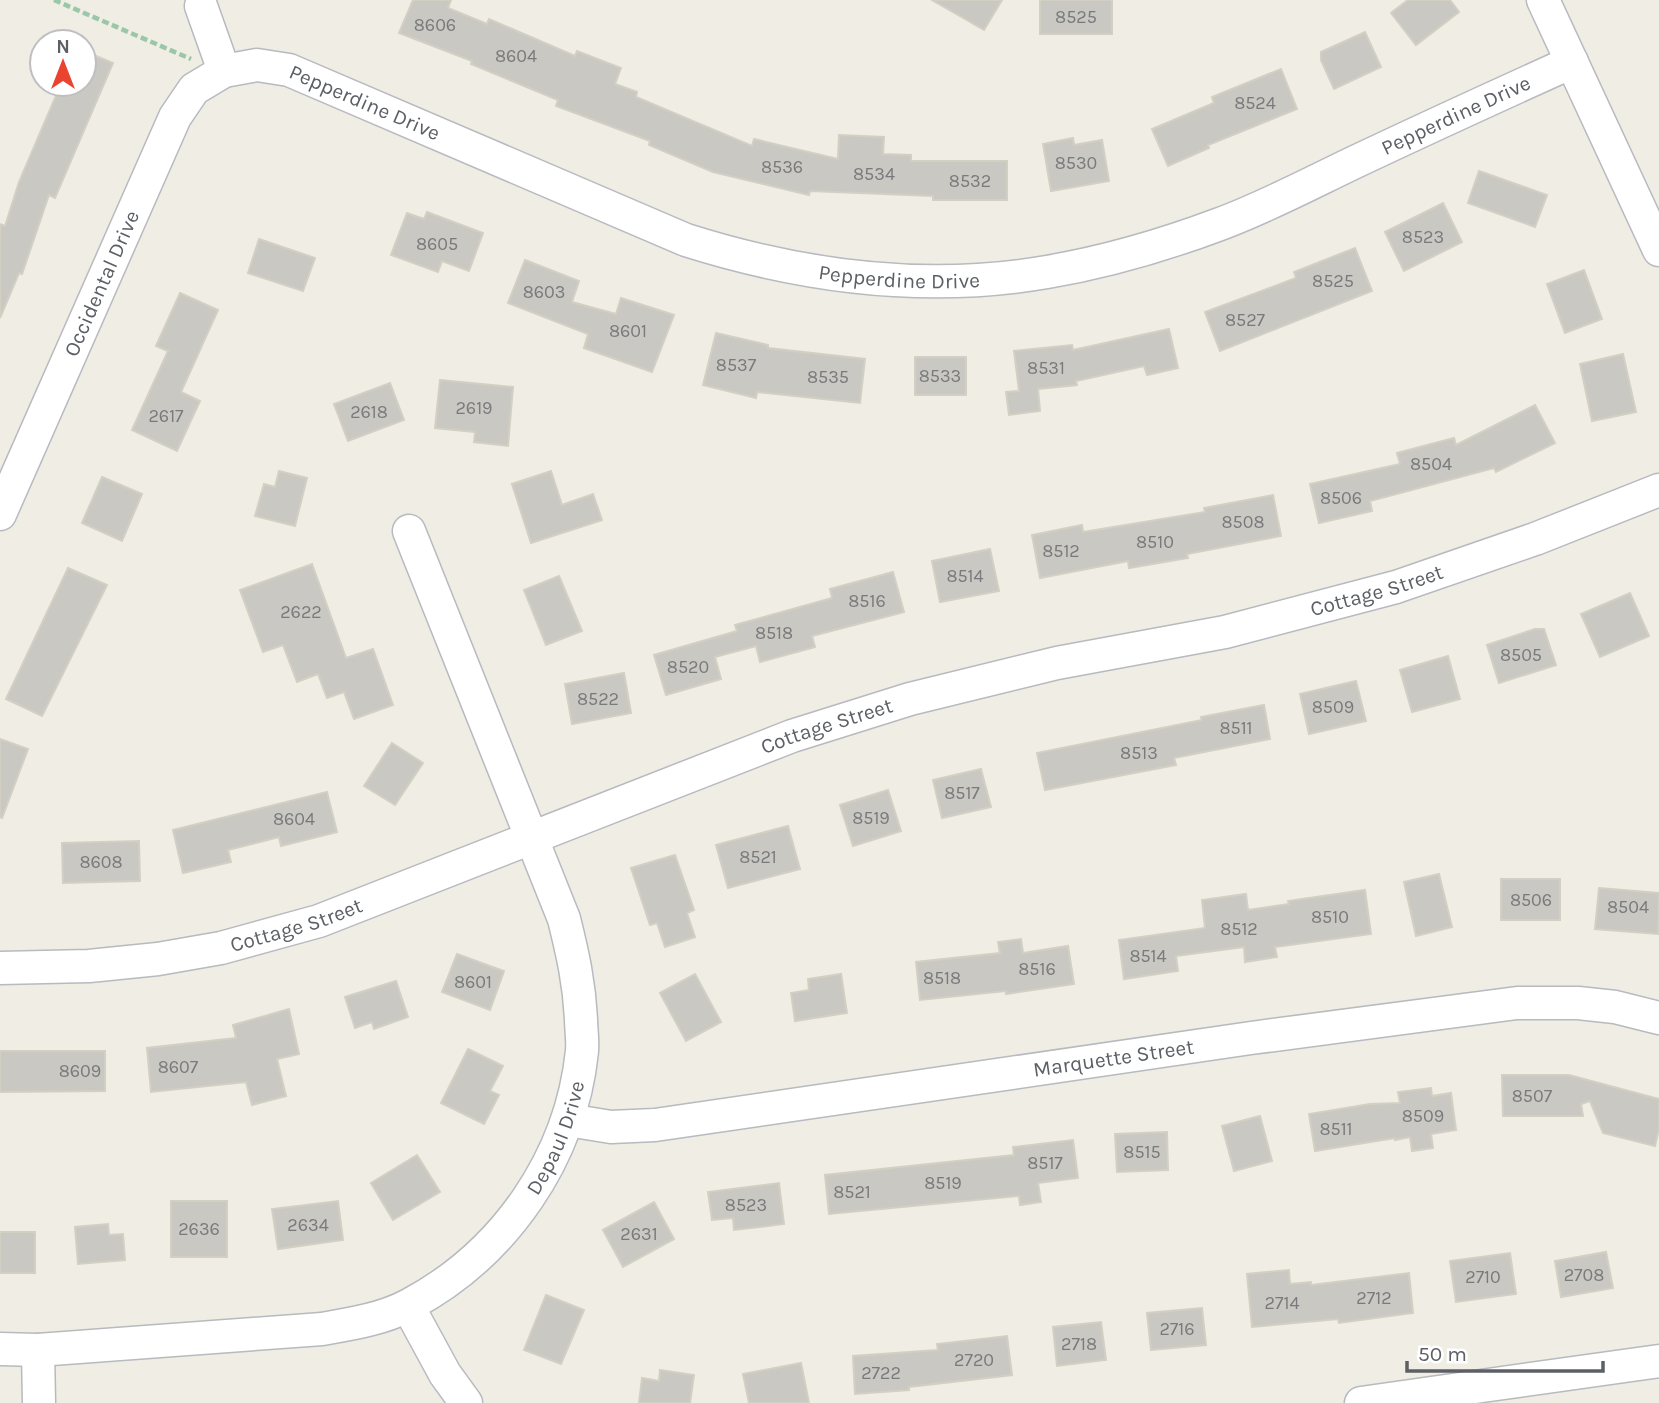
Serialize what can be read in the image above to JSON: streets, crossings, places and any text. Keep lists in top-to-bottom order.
{
  "streets": {
    "street": [
      "Pepperdine Drive",
      "Occidental Drive",
      "Cottage Street",
      "Marquette Street",
      "Depaul Drive"
    ]
  },
  "crossings": [
    ["Pepperdine Drive", "Occidental Drive"],
    ["Cottage Street", "Depaul Drive"],
    ["Marquette Street", "Depaul Drive"]
  ],
  "house_numbers": [
    "8525",
    "8606",
    "8604",
    "8524",
    "8530",
    "8536",
    "8534",
    "8532",
    "8523",
    "8605",
    "8525",
    "8603",
    "8527",
    "8601",
    "8537",
    "8531",
    "8533",
    "8535",
    "2619",
    "2618",
    "2617",
    "8504",
    "8506",
    "8508",
    "8510",
    "8512",
    "8514",
    "8516",
    "2622",
    "8518",
    "8505",
    "8520",
    "8522",
    "8509",
    "8511",
    "8513",
    "8517",
    "8519",
    "8604",
    "8521",
    "8608",
    "8506",
    "8504",
    "8510",
    "8512",
    "8514",
    "8516",
    "8518",
    "8601",
    "8607",
    "8609",
    "8507",
    "8509",
    "8511",
    "8515",
    "8517",
    "8519",
    "8521",
    "8523",
    "2634",
    "2636",
    "2631",
    "2708",
    "2710",
    "2712",
    "2714",
    "2716",
    "2718",
    "2720",
    "2722"
  ],
  "scale_bar": "50 m",
  "north": "top"
}
